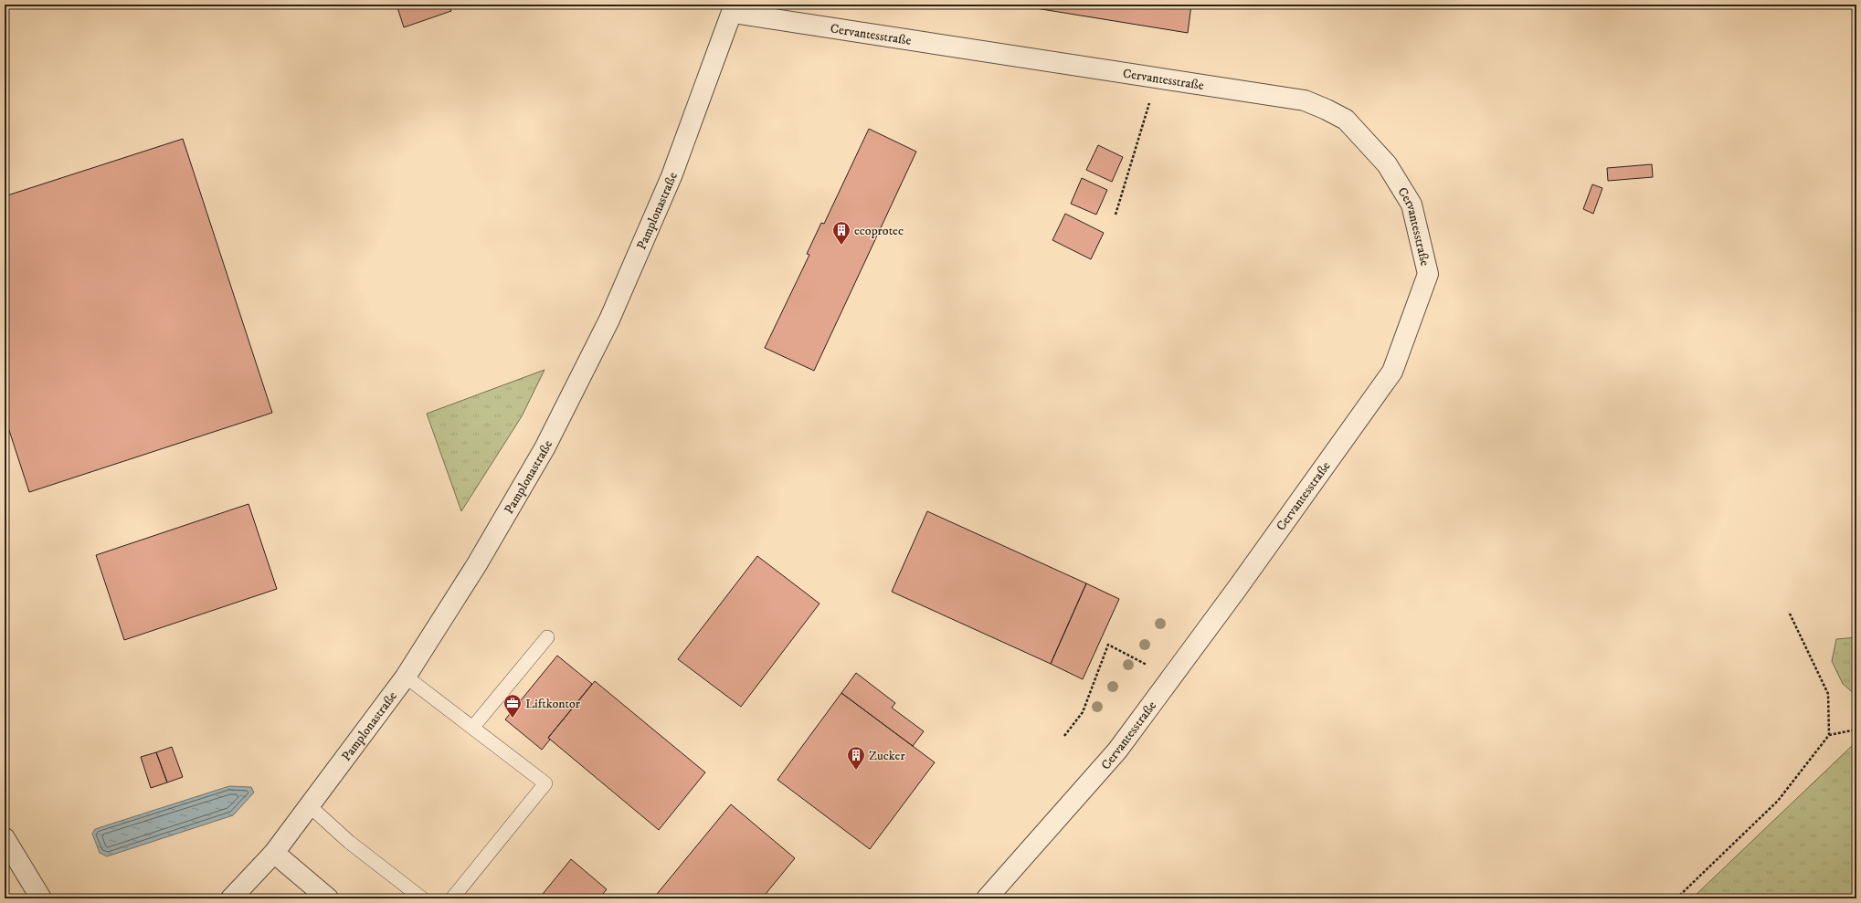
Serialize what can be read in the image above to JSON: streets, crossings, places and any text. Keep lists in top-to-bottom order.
{
  "streets": {
    "street": ["Cervantesstraße", "Pamplonastraße"]
  },
  "crossings": [
    ["Cervantesstraße", "Pamplonastraße"]
  ],
  "places": {
    "building": ["ecoprotec", "Zucker"],
    "office": ["Liftkontor"]
  }
}
